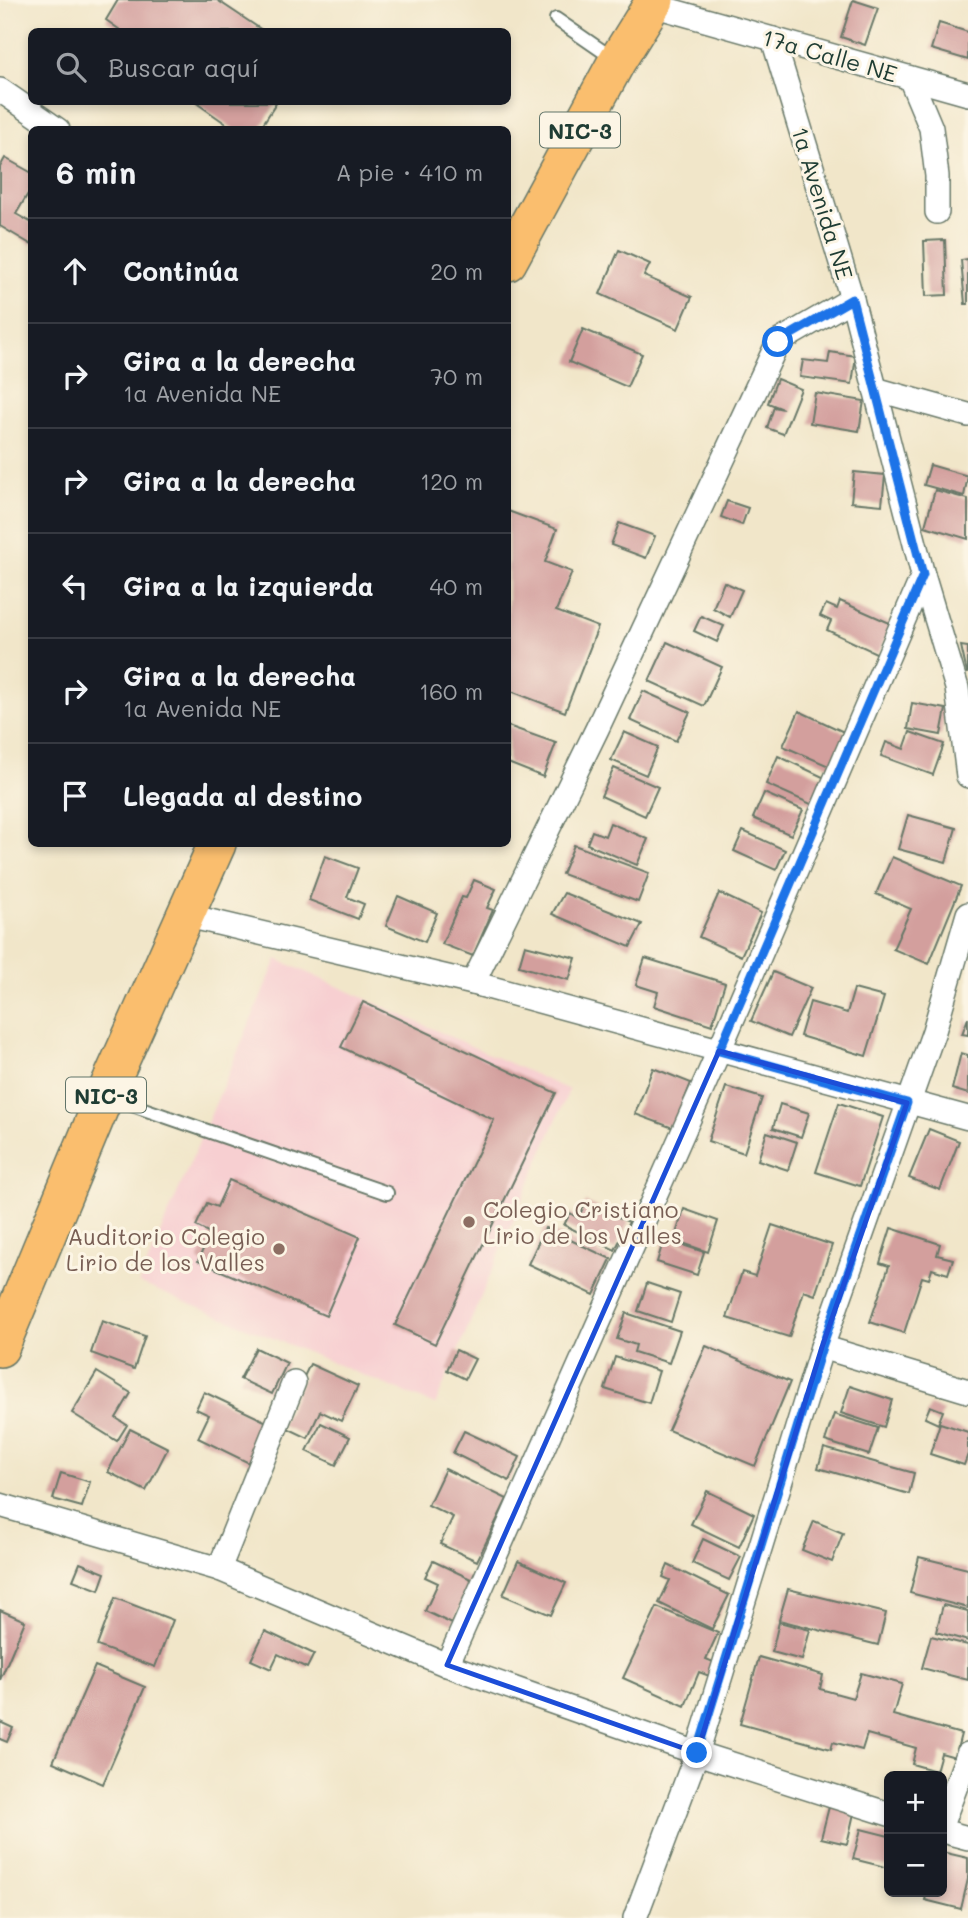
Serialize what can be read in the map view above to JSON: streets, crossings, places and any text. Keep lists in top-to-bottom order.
{
  "streets": {
    "main road": ["NIC-3"],
    "street": ["17a Calle NE", "1a Avenida NE"]
  },
  "crossings": [
    ["17a Calle NE", "NIC-3"],
    ["17a Calle NE", "1a Avenida NE"]
  ],
  "places": ["Colegio Cristiano Lirio de los Valles", "Auditorio Colegio Lirio de los Valles"],
  "page": {
    "search": "Buscar aquí",
    "heading": ["6 min", "A pie · 410 m"],
    "list": [
      ["Continúa", "20 m"],
      ["Gira a la derecha", "1a Avenida NE", "70 m"],
      ["Gira a la derecha", "120 m"],
      ["Gira a la izquierda", "40 m"],
      ["Gira a la derecha", "1a Avenida NE", "160 m"],
      "Llegada al destino"
    ],
    "map_buttons": ["+", "−"]
  }
}
